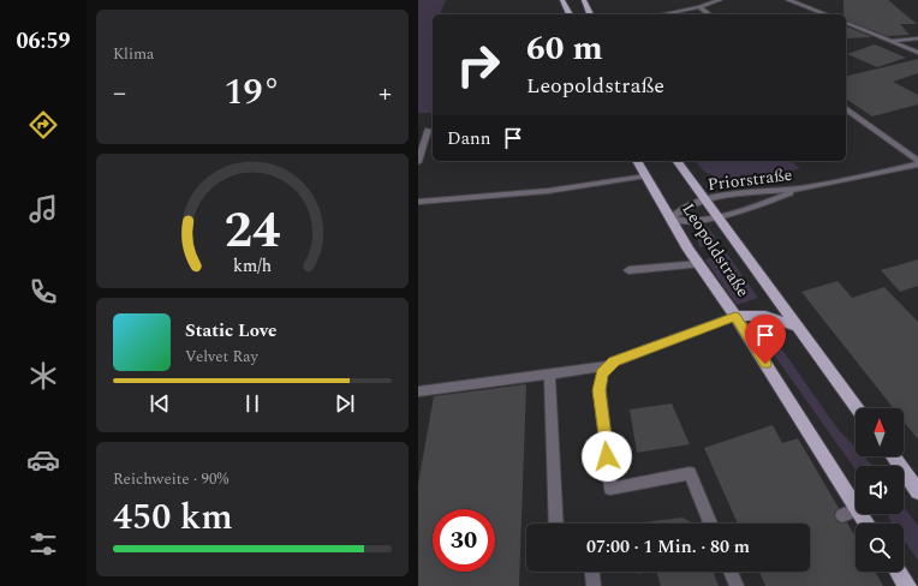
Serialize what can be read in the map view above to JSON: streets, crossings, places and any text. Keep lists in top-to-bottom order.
{
  "streets": {
    "main road": ["Leopoldstraße"],
    "street": ["Priorstraße"]
  },
  "crossings": [
    ["Priorstraße", "Leopoldstraße"]
  ],
  "north": "top",
  "page": {
    "tabs": "06:59",
    "tile": [
      "Klima",
      ["Reichweite · 90%", "450 km"]
    ],
    "turn": ["60 m", "Leopoldstraße"],
    "heat": ["−", "19°", "+"],
    "then": "Dann",
    "song": ["Static Love", "Velvet Ray"],
    "limit": "30",
    "trip": "07:00 · 1 Min. · 80 m",
    "gauge": ["24", "km/h"]
  }
}
